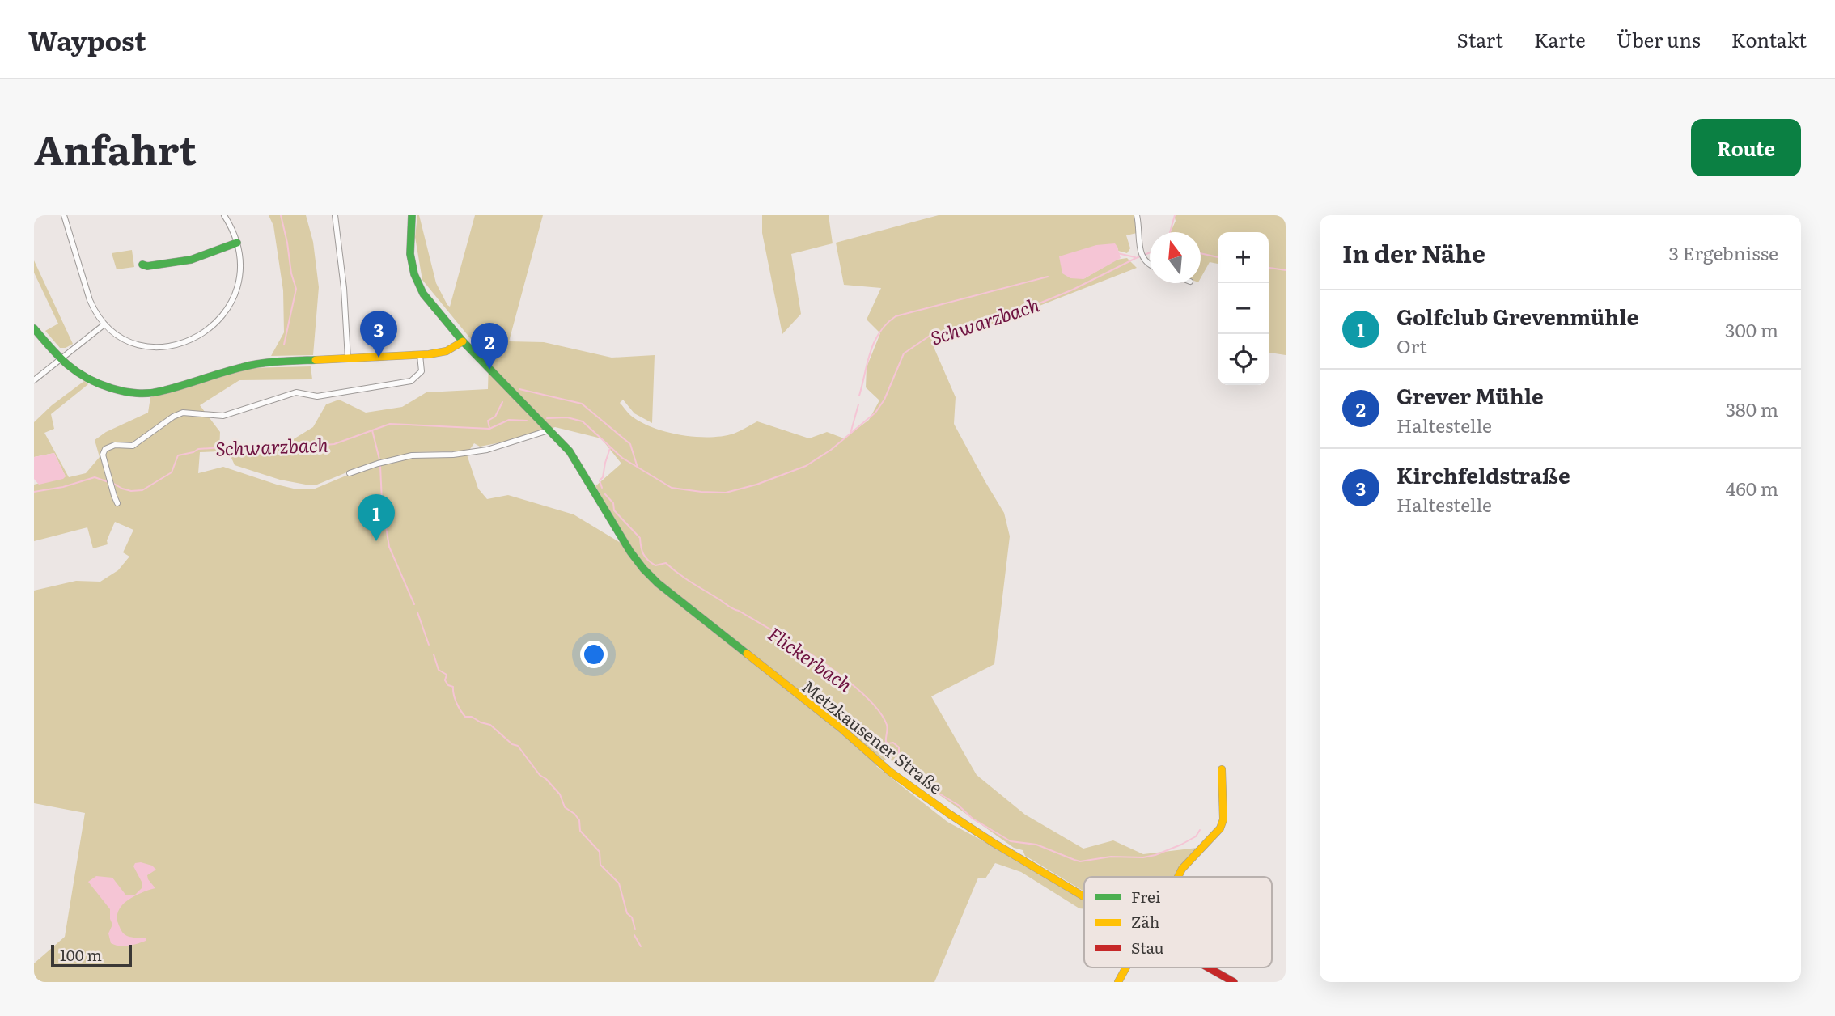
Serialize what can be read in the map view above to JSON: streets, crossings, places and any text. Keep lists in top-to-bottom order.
{
  "streets": {
    "main road": ["Metzkausener Straße"]
  },
  "water": ["Schwarzbach", "Flickerbach"],
  "legend": ["Frei", "Zäh", "Stau"],
  "scale_bar": "100 m",
  "north": "top",
  "page": {
    "header": "Waypost",
    "nav": [
      "Start",
      "Karte",
      "Über uns",
      "Kontakt"
    ],
    "title": "Anfahrt",
    "buttons": "Route",
    "heading": ["In der Nähe", "3 Ergebnisse"],
    "map_buttons": ["+", "−"],
    "list": [
      {
        "mark": "1",
        "name": "Golfclub Grevenmühle",
        "note": "Ort",
        "value": "300 m"
      },
      {
        "mark": "2",
        "name": "Grever Mühle",
        "note": "Haltestelle",
        "value": "380 m"
      },
      {
        "mark": "3",
        "name": "Kirchfeldstraße",
        "note": "Haltestelle",
        "value": "460 m"
      }
    ],
    "pins": ["3", "2", "1"],
    "scale": "100 m"
  }
}
